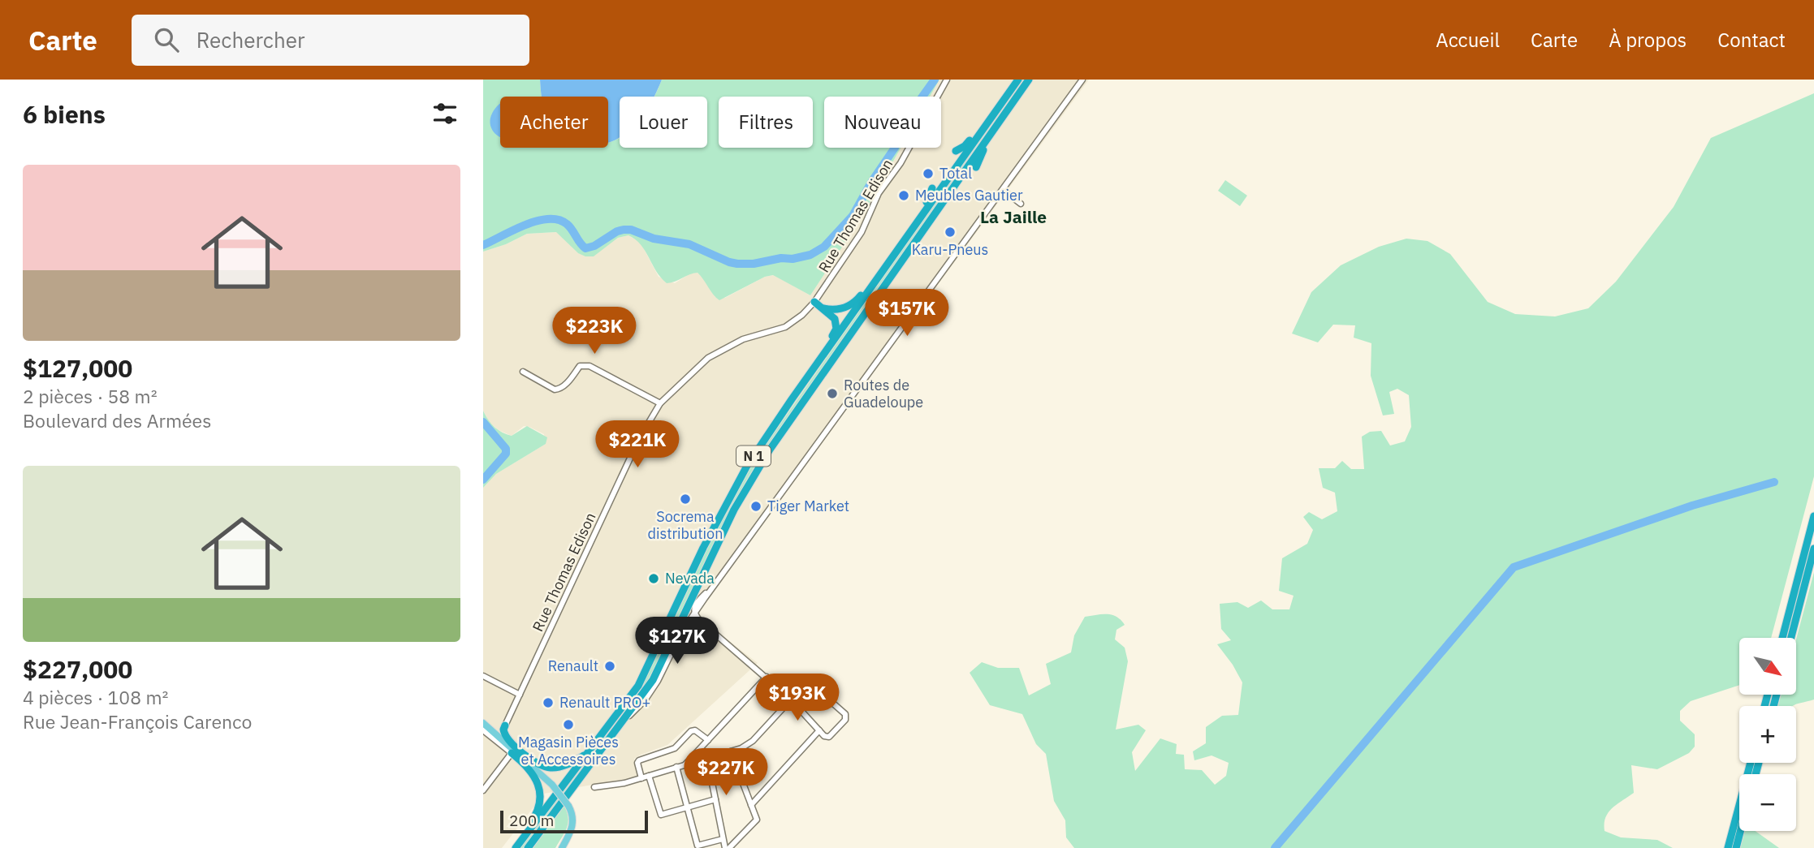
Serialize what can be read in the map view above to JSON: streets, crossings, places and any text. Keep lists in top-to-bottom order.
{
  "streets": {
    "highway": ["N 1"],
    "street": ["Rue Thomas Edison"]
  },
  "districts": ["La Jaille"],
  "places": [
    "Total",
    "Meubles Gautier",
    "Karu-Pneus",
    "Routes de Guadeloupe",
    "Socrema distribution",
    "Tiger Market",
    "Nevada",
    "Renault",
    "Renault PRO+",
    "Magasin Pièces et Accessoires"
  ],
  "scale_bar": "200 m",
  "north": "bottom right",
  "page": {
    "header": "Carte",
    "search": "Rechercher",
    "nav": [
      "Accueil",
      "Carte",
      "À propos",
      "Contact"
    ],
    "heading": "6 biens",
    "chip": [
      "Acheter",
      "Louer",
      "Filtres",
      "Nouveau"
    ],
    "list": [
      {
        "name": "$127,000",
        "note": "2 pièces · 58 m² · Boulevard des Armées"
      },
      {
        "name": "$227,000",
        "note": "4 pièces · 108 m² · Rue Jean-François Carenco"
      }
    ],
    "price": [
      "$157K",
      "$223K",
      "$221K",
      "$127K",
      "$193K",
      "$227K"
    ],
    "map_buttons": ["+", "−"],
    "scale": "200 m"
  }
}
